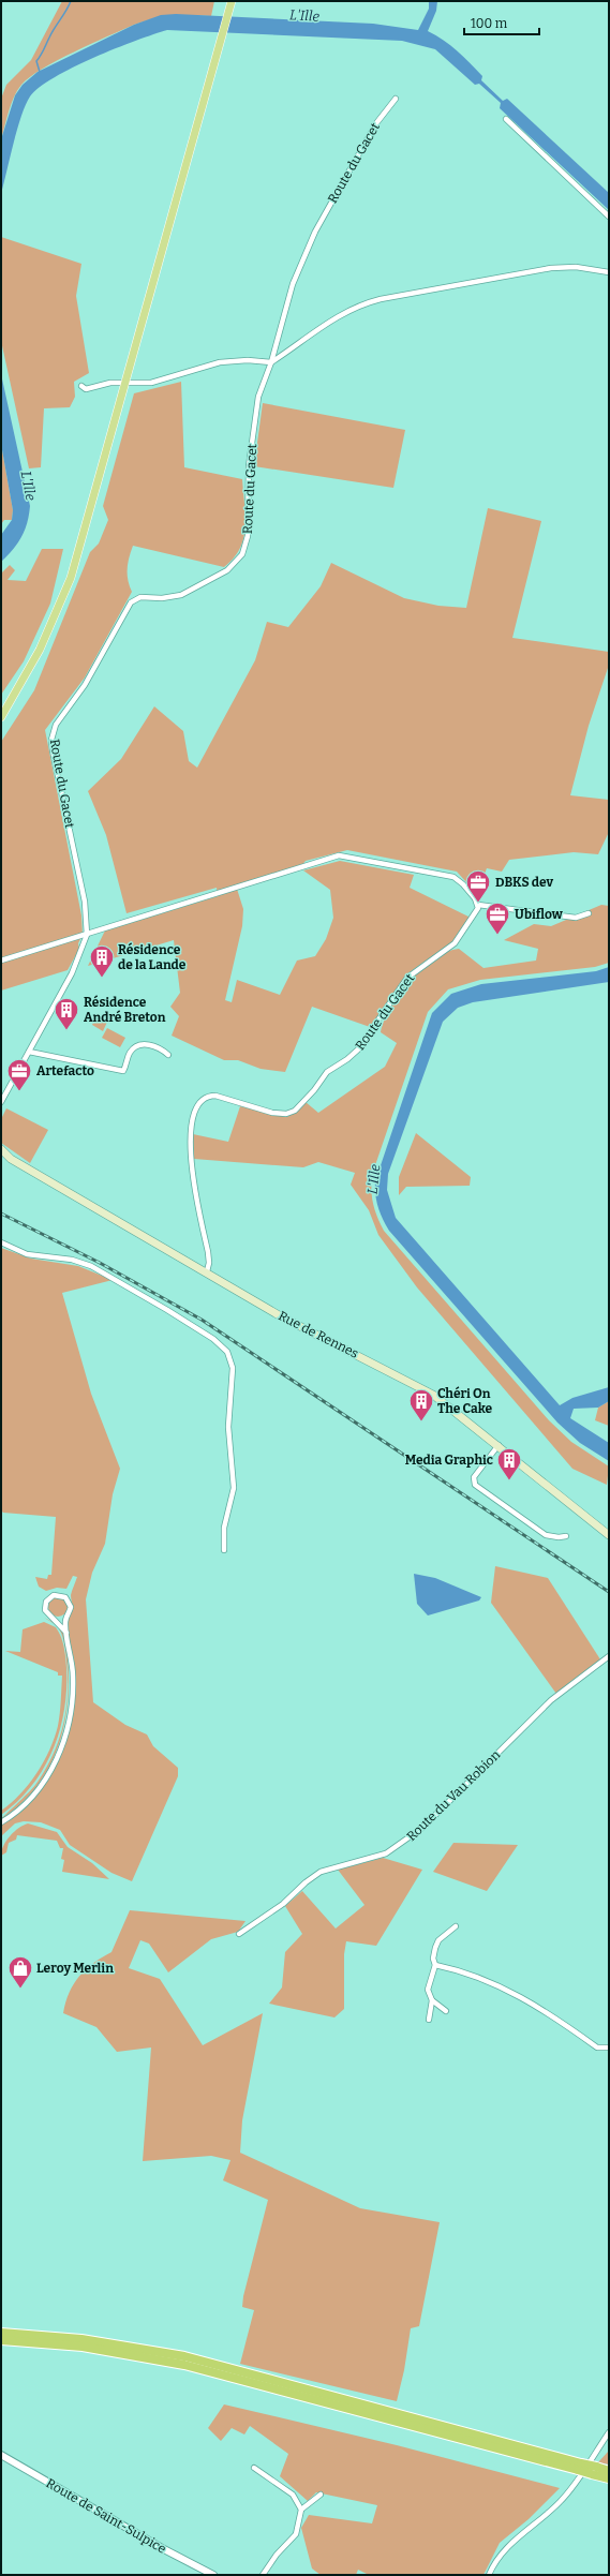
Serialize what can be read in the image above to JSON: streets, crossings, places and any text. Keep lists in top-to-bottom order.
{
  "streets": {
    "main road": ["Rue de Rennes"],
    "street": ["Route du Gacet", "Route du Vau Robion", "Route de Saint-Sulpice"]
  },
  "crossings": [
    ["Route du Gacet", "Rue de Rennes"]
  ],
  "water": ["L'Ille"],
  "places": {
    "office": ["DBKS dev", "Ubiflow", "Artefacto"],
    "building": [
      "Résidence de la Lande",
      "Résidence André Breton",
      "Chéri On The Cake",
      "Media Graphic"
    ],
    "shop": ["Leroy Merlin"]
  },
  "scale_bar": "100 m"
}
